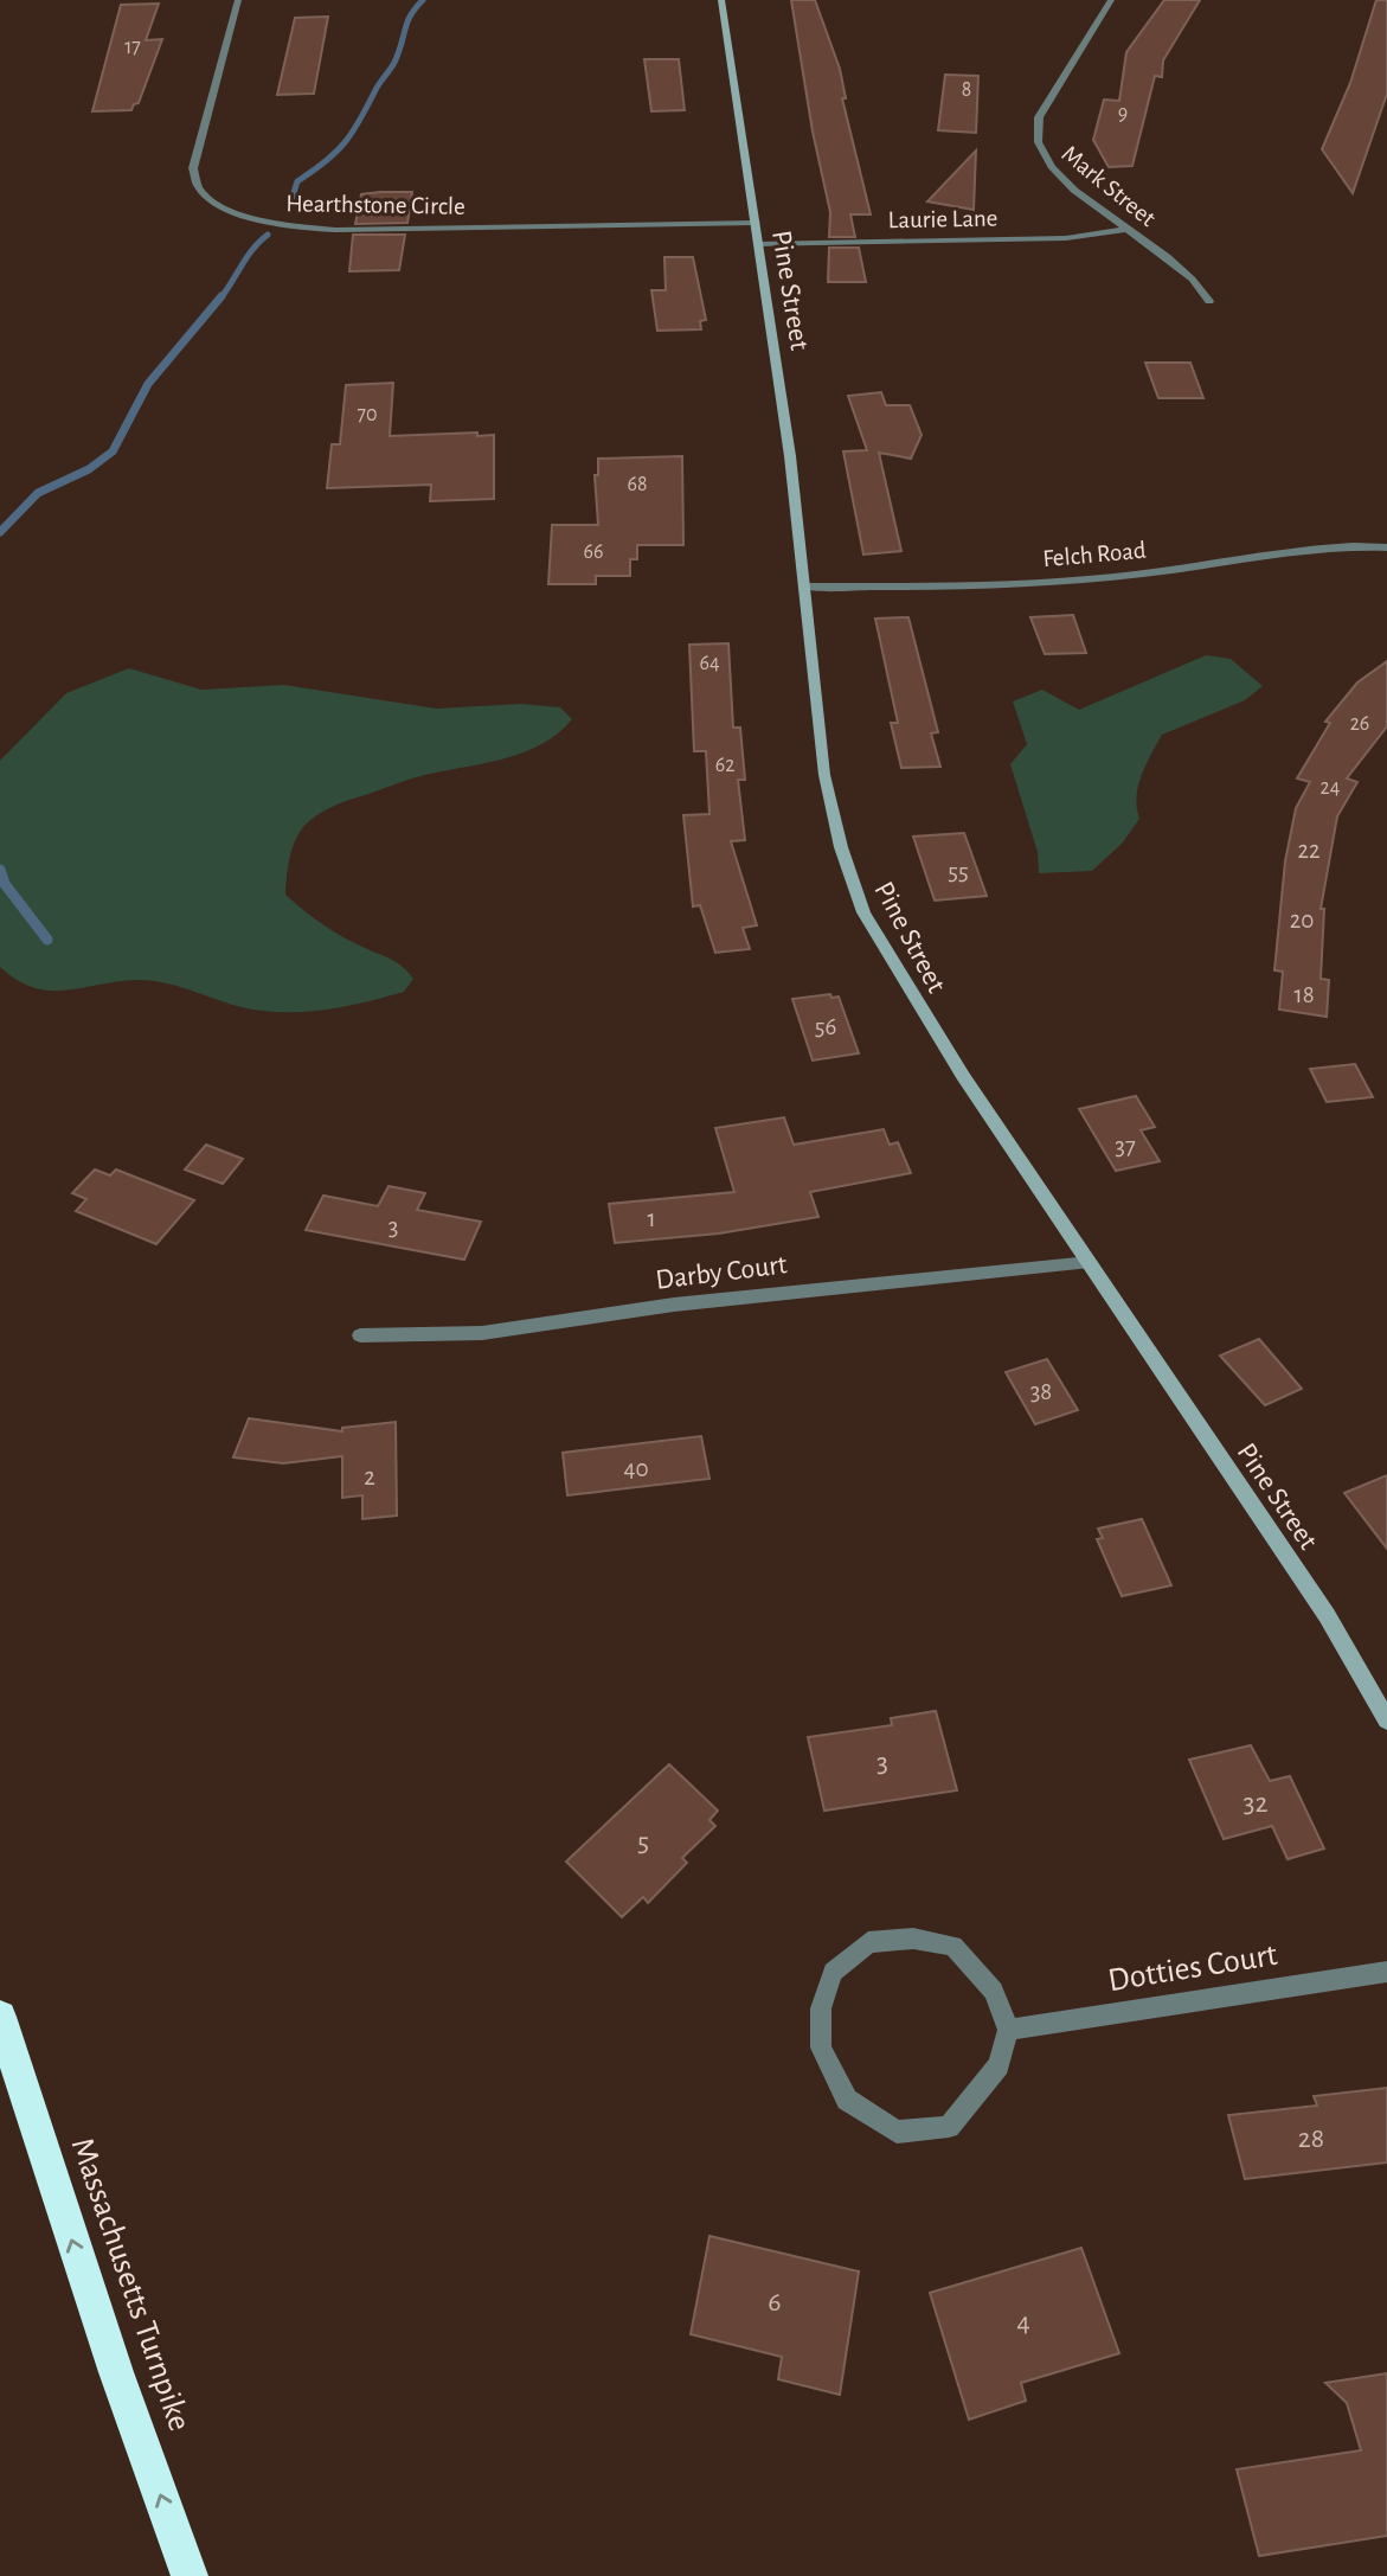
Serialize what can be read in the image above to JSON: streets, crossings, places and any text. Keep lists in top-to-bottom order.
{
  "streets": {
    "highway": ["Massachusetts Turnpike"],
    "main road": ["Pine Street"],
    "street": [
      "Mark Street",
      "Hearthstone Circle",
      "Laurie Lane",
      "Felch Road",
      "Darby Court",
      "Dotties Court"
    ]
  },
  "crossings": [
    ["Mark Street", "Laurie Lane"],
    ["Hearthstone Circle", "Pine Street"],
    ["Laurie Lane", "Pine Street"],
    ["Pine Street", "Felch Road"],
    ["Pine Street", "Darby Court"]
  ],
  "one_way": ["Massachusetts Turnpike"],
  "house_numbers": [
    "17",
    "8",
    "9",
    "70",
    "68",
    "66",
    "64",
    "26",
    "62",
    "24",
    "22",
    "55",
    "20",
    "18",
    "56",
    "37",
    "1",
    "3",
    "38",
    "40",
    "2",
    "3",
    "32",
    "5",
    "28",
    "6",
    "4"
  ]
}
